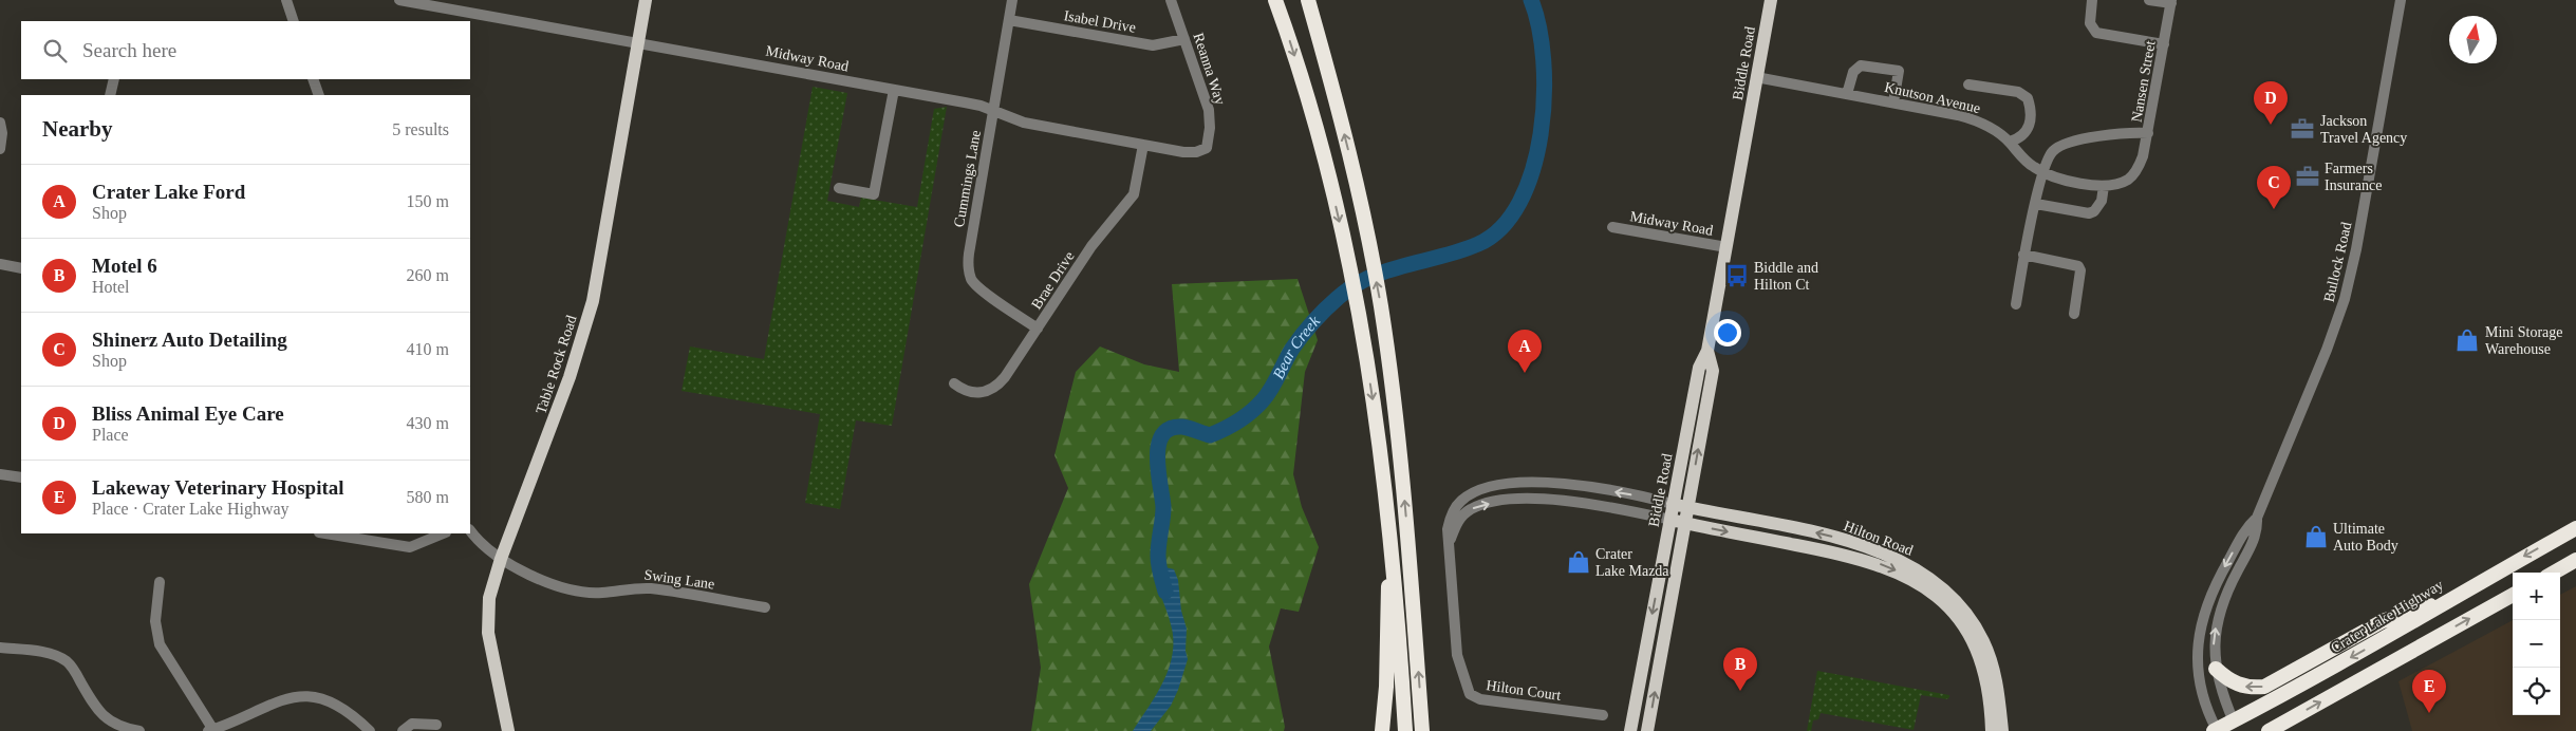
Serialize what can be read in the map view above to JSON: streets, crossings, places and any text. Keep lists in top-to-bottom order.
{
  "streets": {
    "highway": ["Crater Lake Highway"],
    "main road": ["Biddle Road", "Table Rock Road", "Hilton Road"],
    "street": [
      "Isabel Drive",
      "Midway Road",
      "Reanna Way",
      "Nansen Street",
      "Knutson Avenue",
      "Cummings Lane",
      "Bullock Road",
      "Brae Drive",
      "Swing Lane",
      "Hilton Court"
    ]
  },
  "crossings": [
    ["Isabel Drive", "Reanna Way"],
    ["Isabel Drive", "Cummings Lane"],
    ["Midway Road", "Biddle Road"],
    ["Midway Road", "Reanna Way"],
    ["Midway Road", "Cummings Lane"],
    ["Midway Road", "Brae Drive"],
    ["Midway Road", "Table Rock Road"],
    ["Biddle Road", "Knutson Avenue"],
    ["Biddle Road", "Hilton Road"],
    ["Biddle Road", "Hilton Court"],
    ["Nansen Street", "Knutson Avenue"],
    ["Cummings Lane", "Brae Drive"],
    ["Bullock Road", "Crater Lake Highway"],
    ["Table Rock Road", "Swing Lane"],
    ["Hilton Road", "Hilton Court"]
  ],
  "water": ["Bear Creek"],
  "places": {
    "office": ["Jackson Travel Agency", "Farmers Insurance"],
    "bus stop": ["Biddle and Hilton Ct"],
    "shop": ["Mini Storage Warehouse", "Ultimate Auto Body", "Crater Lake Mazda"]
  },
  "north": "top",
  "page": {
    "search": "Search here",
    "pins": [
      "D",
      "C",
      "A",
      "B",
      "E"
    ],
    "heading": ["Nearby", "5 results"],
    "list": [
      {
        "mark": "A",
        "name": "Crater Lake Ford",
        "note": "Shop",
        "value": "150 m"
      },
      {
        "mark": "B",
        "name": "Motel 6",
        "note": "Hotel",
        "value": "260 m"
      },
      {
        "mark": "C",
        "name": "Shinerz Auto Detailing",
        "note": "Shop",
        "value": "410 m"
      },
      {
        "mark": "D",
        "name": "Bliss Animal Eye Care",
        "note": "Place",
        "value": "430 m"
      },
      {
        "mark": "E",
        "name": "Lakeway Veterinary Hospital",
        "note": "Place · Crater Lake Highway",
        "value": "580 m"
      }
    ],
    "map_buttons": ["+", "−"]
  }
}
